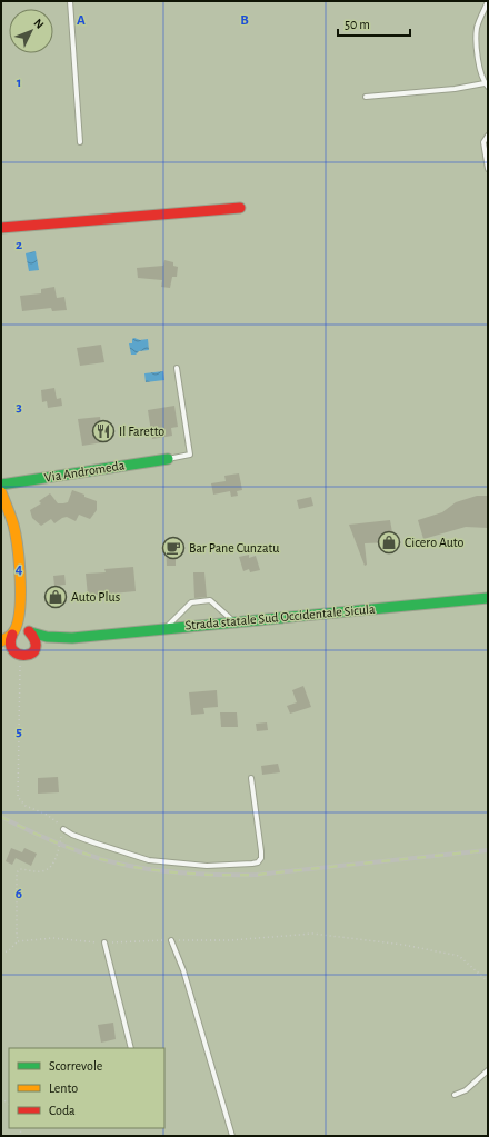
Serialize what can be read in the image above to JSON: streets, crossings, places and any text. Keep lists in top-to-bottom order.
{
  "streets": {
    "main road": ["Via Andromeda", "Strada statale Sud Occidentale Sicula"]
  },
  "places": {
    "restaurant": ["Il Faretto"],
    "shop": ["Cicero Auto", "Auto Plus"],
    "cafe": ["Bar Pane Cunzatu"]
  },
  "legend": ["Scorrevole", "Lento", "Coda"],
  "scale_bar": "50 m",
  "north": "top right",
  "grid": {
    "columns": ["A", "B"],
    "rows": [
      "1",
      "2",
      "3",
      "4",
      "5",
      "6"
    ]
  }
}
